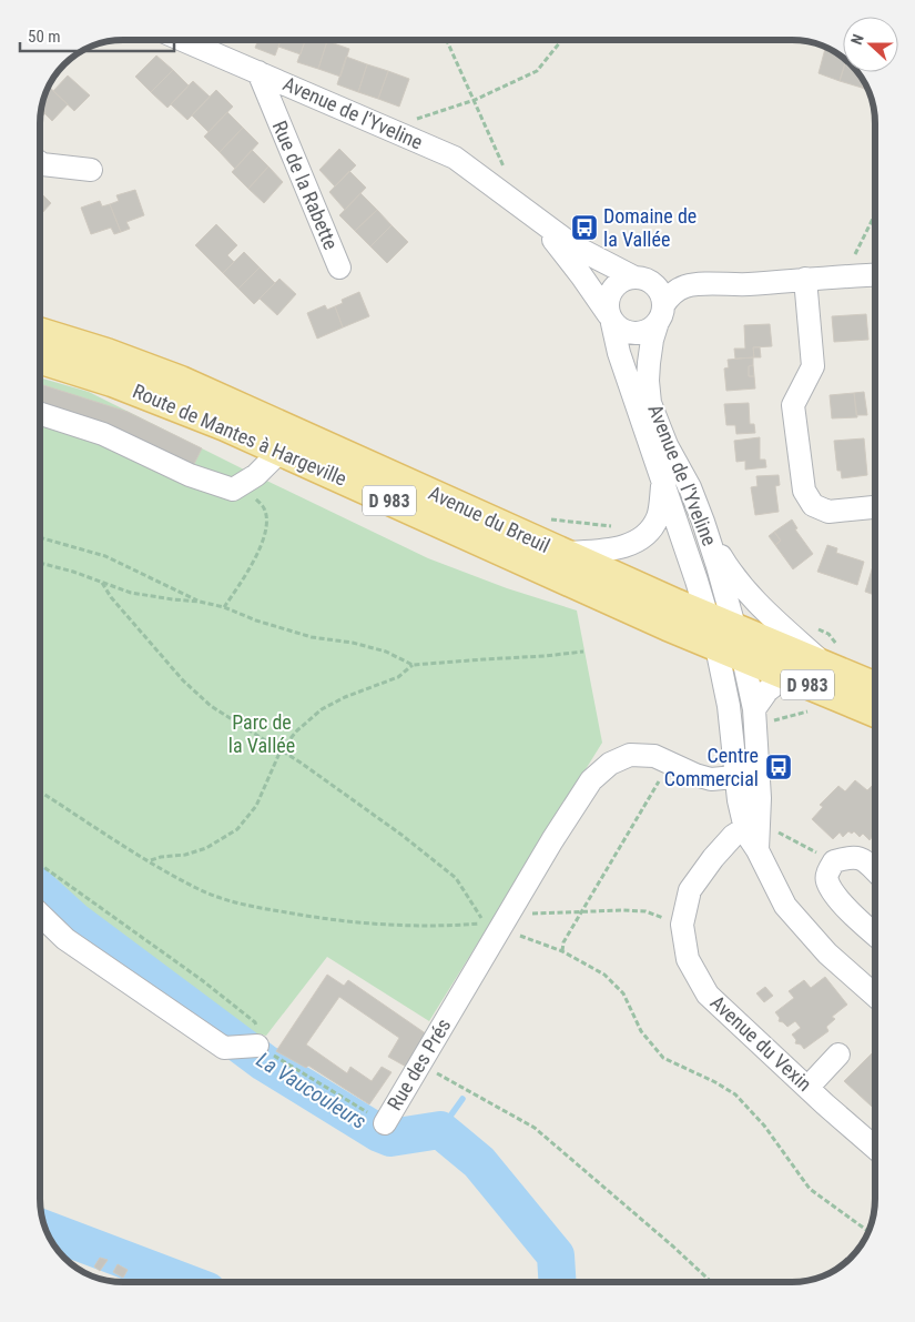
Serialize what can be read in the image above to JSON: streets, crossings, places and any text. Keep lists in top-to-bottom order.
{
  "streets": {
    "main road": ["Route de Mantes à Hargeville", "D 983", "Avenue du Breuil"],
    "street": [
      "Avenue de l'Yveline",
      "Rue de la Rabette",
      "Avenue du Vexin",
      "Rue des Prés"
    ]
  },
  "crossings": [
    ["Avenue de l'Yveline", "Rue de la Rabette"],
    ["Avenue de l'Yveline", "Route de Mantes à Hargeville"],
    ["Avenue de l'Yveline", "Avenue du Breuil"],
    ["Route de Mantes à Hargeville", "Avenue du Breuil"]
  ],
  "water": ["La Vaucouleurs"],
  "parks": ["Parc de la Vallée"],
  "places": {
    "bus stop": ["Domaine de la Vallée", "Centre Commercial"]
  },
  "scale_bar": "50 m",
  "north": "left"
}
